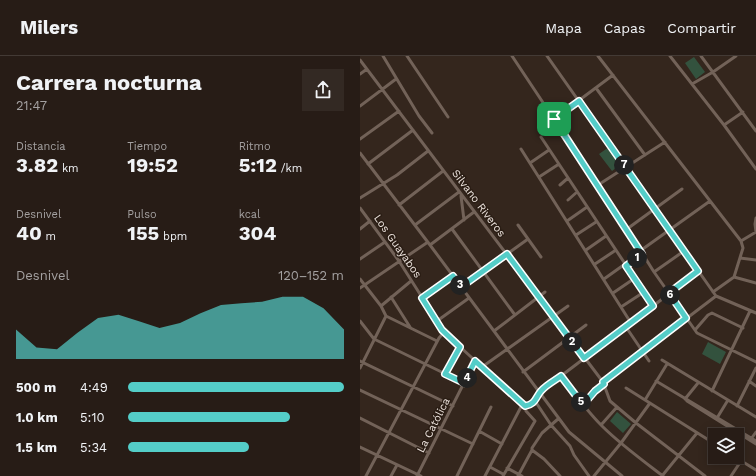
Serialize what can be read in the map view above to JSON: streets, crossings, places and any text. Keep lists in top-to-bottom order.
{
  "streets": {
    "street": ["Silvano Riveros", "Los Guayabos", "La Católica"]
  },
  "crossings": [
    ["Los Guayabos", "La Católica"]
  ],
  "page": {
    "header": "Milers",
    "nav": ["Mapa", "Capas", "Compartir"],
    "heading": ["Carrera nocturna", "21:47"],
    "stats": [
      ["Distancia", "3.82 km"],
      ["Tiempo", "19:52"],
      ["Ritmo", "5:12 /km"],
      ["Desnivel", "40 m"],
      ["Pulso", "155 bpm"],
      ["kcal", "304"]
    ],
    "pins": [
      "7",
      "1",
      "3",
      "6",
      "2",
      "4",
      "5"
    ],
    "chart": ["Desnivel", "120–152 m"],
    "list": [
      {
        "name": "500 m",
        "note": "4:49"
      },
      {
        "name": "1.0 km",
        "note": "5:10"
      },
      {
        "name": "1.5 km",
        "note": "5:34"
      }
    ]
  }
}
